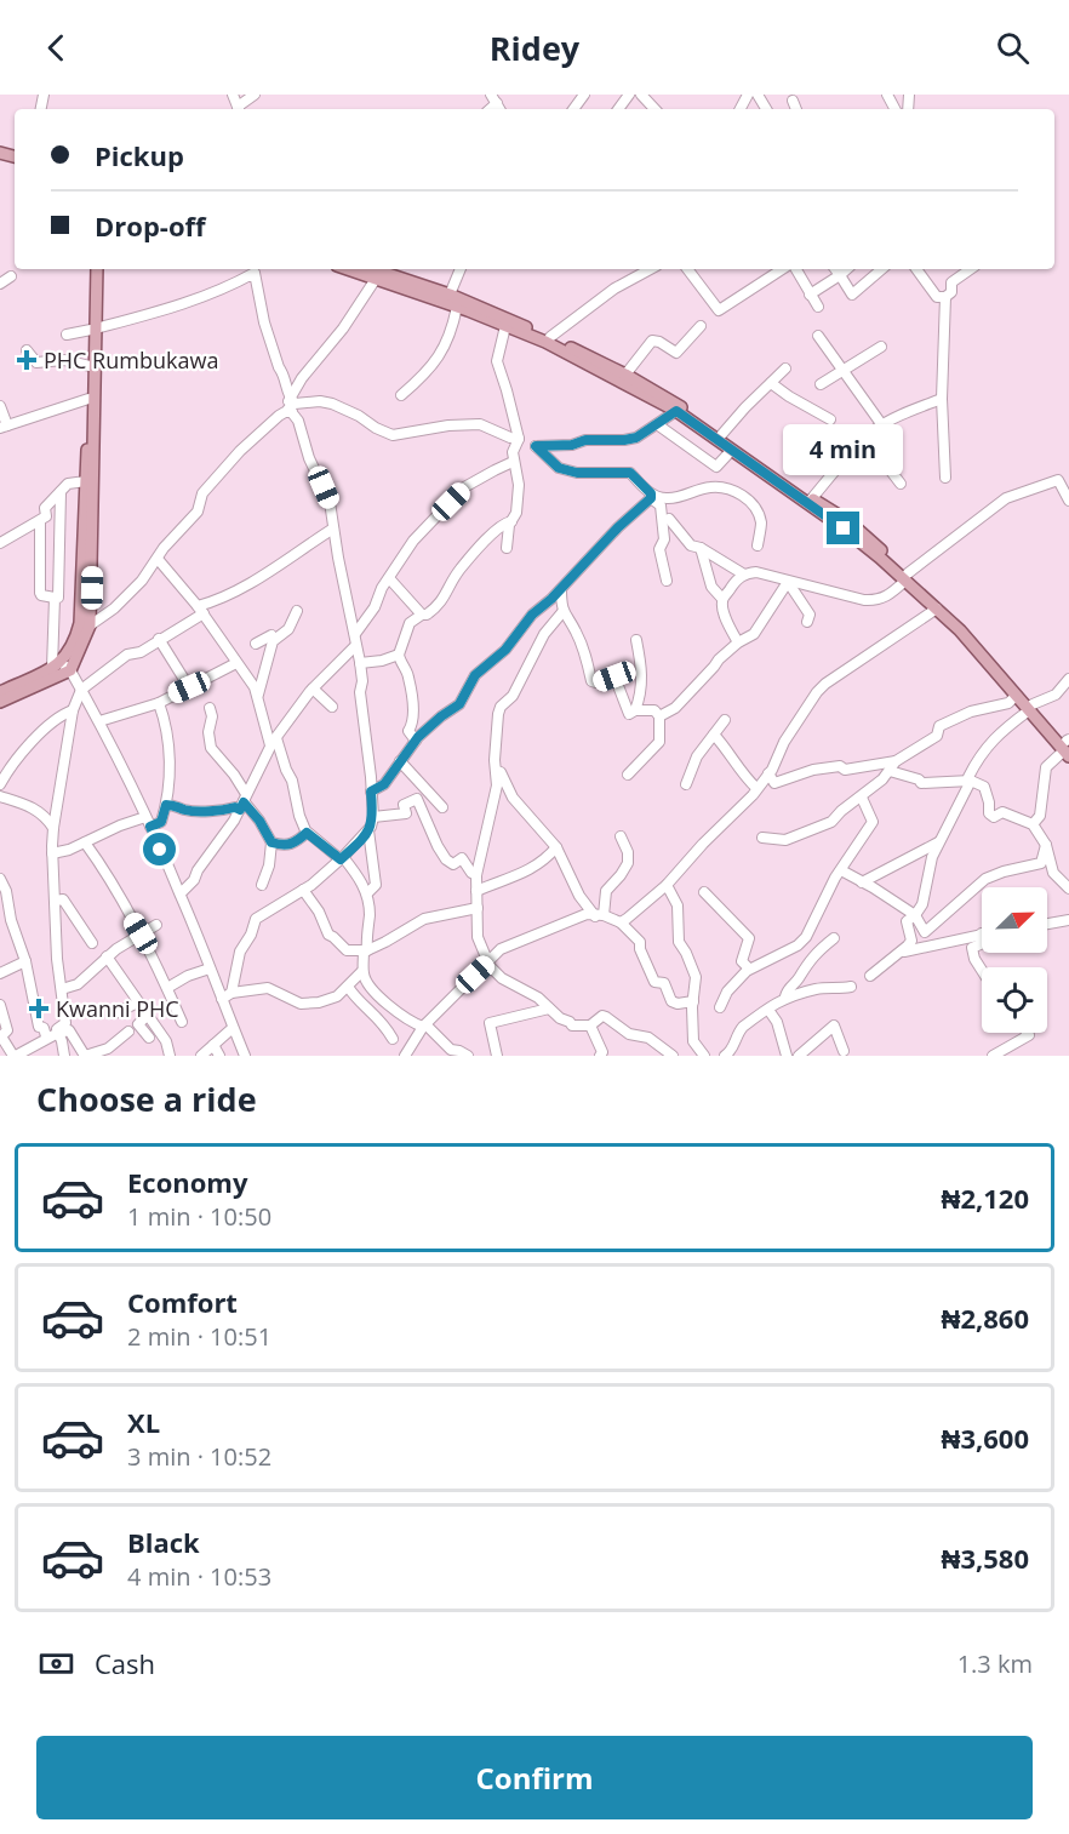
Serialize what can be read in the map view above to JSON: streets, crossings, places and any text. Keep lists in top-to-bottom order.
{
  "places": {
    "health": ["PHC Rumbukawa", "Kwanni PHC"]
  },
  "north": "top right",
  "page": {
    "header": "Ridey",
    "banner": ["Pickup", "Drop-off"],
    "bubble": "4 min",
    "heading": "Choose a ride",
    "list": [
      {
        "name": "Economy",
        "note": "1 min · 10:50",
        "value": "₦2,120"
      },
      {
        "name": "Comfort",
        "note": "2 min · 10:51",
        "value": "₦2,860"
      },
      {
        "name": "XL",
        "note": "3 min · 10:52",
        "value": "₦3,600"
      },
      {
        "name": "Black",
        "note": "4 min · 10:53",
        "value": "₦3,580"
      }
    ],
    "pay": ["Cash", "1.3 km"],
    "buttons": "Confirm"
  }
}
